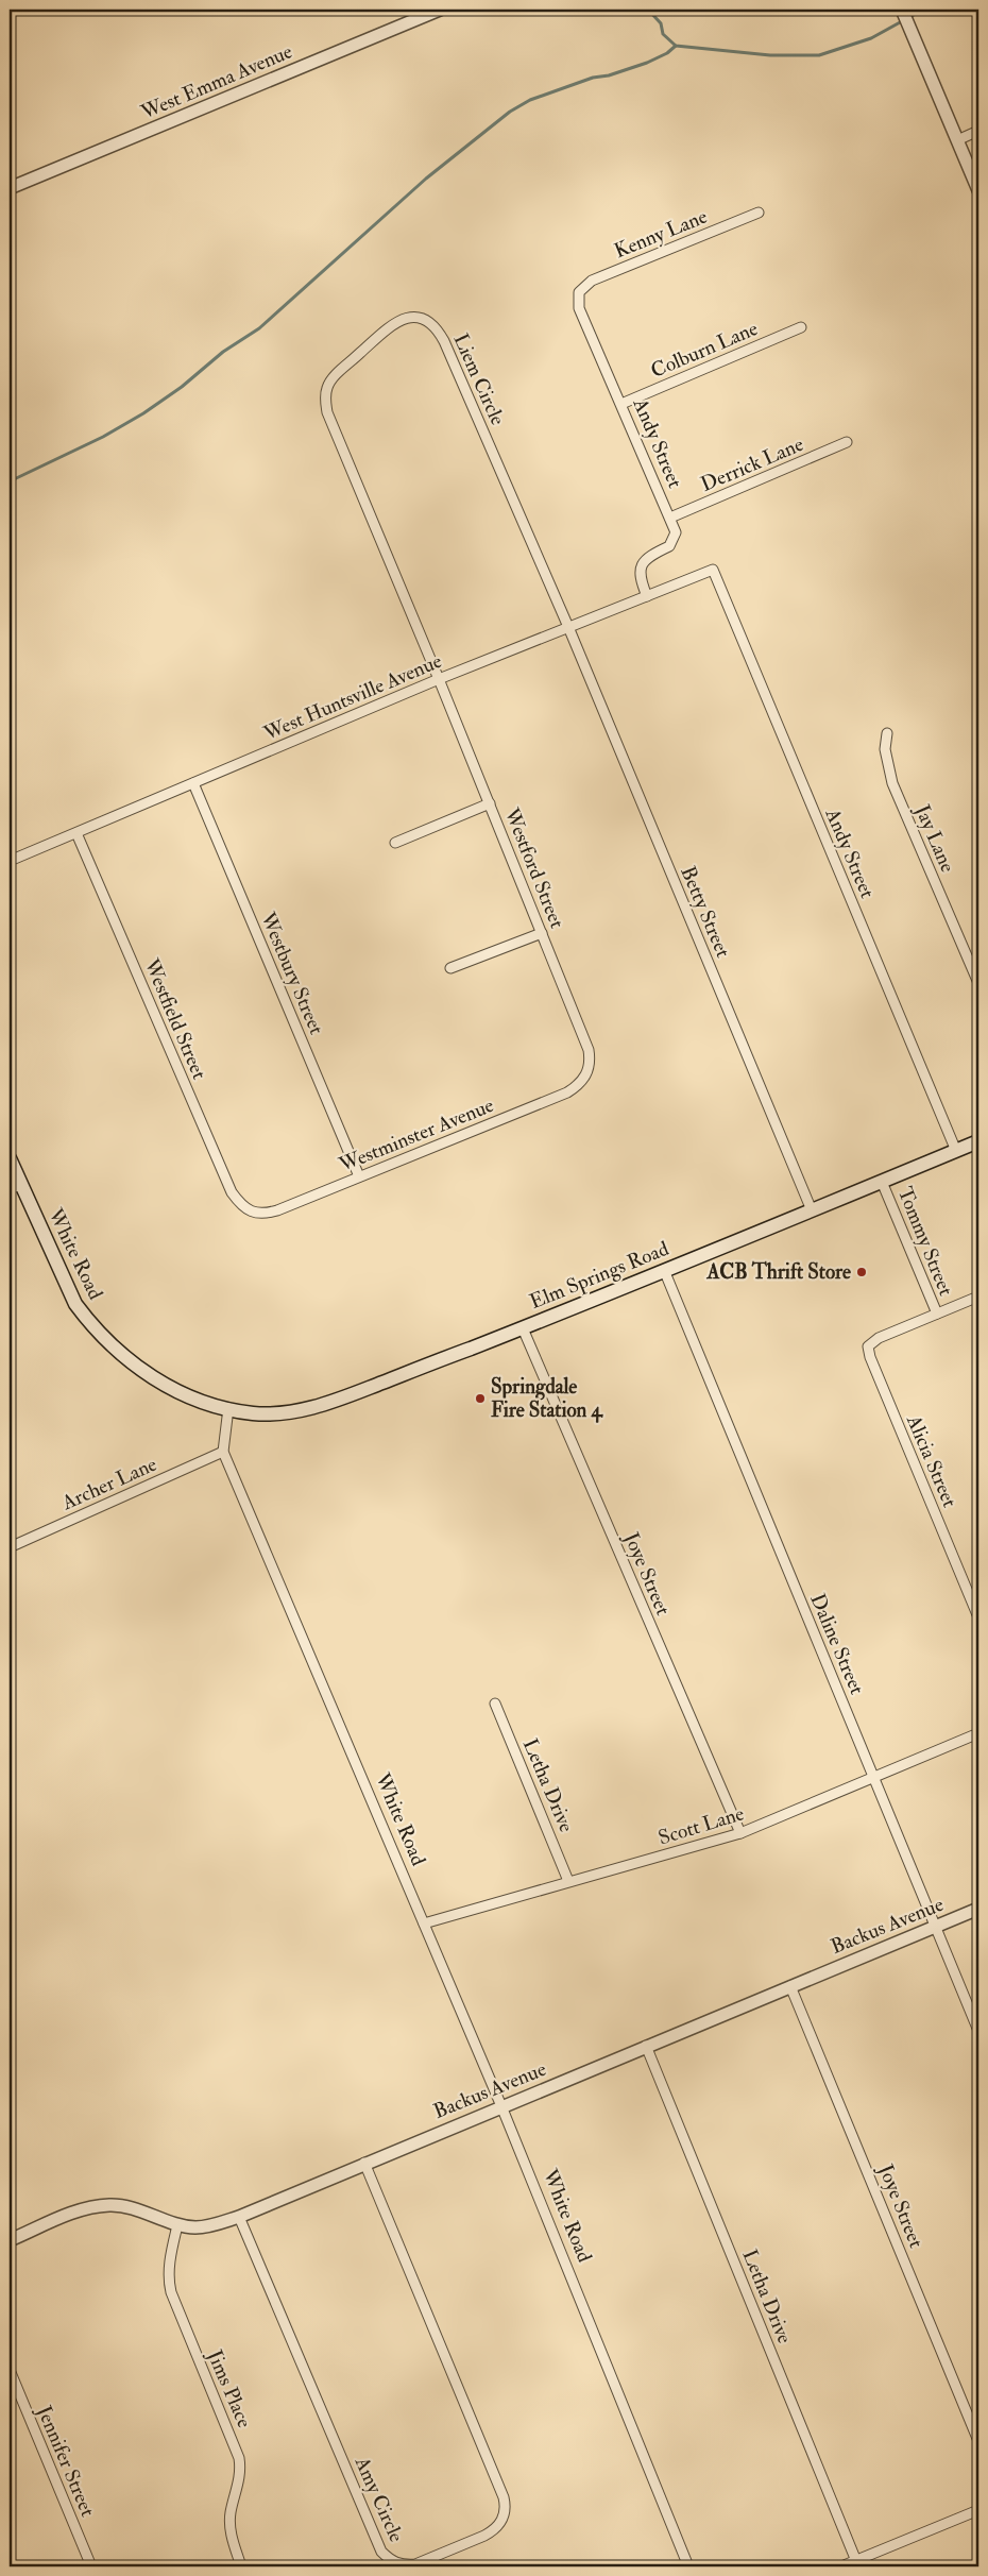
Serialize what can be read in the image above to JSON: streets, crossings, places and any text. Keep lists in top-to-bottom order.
{
  "streets": {
    "main road": ["White Road", "Elm Springs Road"],
    "street": [
      "West Emma Avenue",
      "Kenny Lane",
      "Colburn Lane",
      "Liem Circle",
      "Andy Street",
      "Derrick Lane",
      "West Huntsville Avenue",
      "Jay Lane",
      "Westford Street",
      "Betty Street",
      "Westbury Street",
      "Westfield Street",
      "Westminster Avenue",
      "Tommy Street",
      "Alicia Street",
      "Archer Lane",
      "Joye Street",
      "Daline Street",
      "Letha Drive",
      "Scott Lane",
      "Backus Avenue",
      "Jims Place",
      "Jennifer Street",
      "Amy Circle"
    ]
  },
  "crossings": [
    ["Kenny Lane", "Andy Street"],
    ["Colburn Lane", "Andy Street"],
    ["Liem Circle", "West Huntsville Avenue"],
    ["Liem Circle", "Westford Street"],
    ["Liem Circle", "Betty Street"],
    ["Andy Street", "Derrick Lane"],
    ["Andy Street", "West Huntsville Avenue"],
    ["Andy Street", "Elm Springs Road"],
    ["West Huntsville Avenue", "Westford Street"],
    ["West Huntsville Avenue", "Betty Street"],
    ["West Huntsville Avenue", "Westbury Street"],
    ["West Huntsville Avenue", "Westfield Street"],
    ["Westford Street", "Westminster Avenue"],
    ["Betty Street", "Elm Springs Road"],
    ["Westbury Street", "Westminster Avenue"],
    ["Westfield Street", "Westminster Avenue"],
    ["Tommy Street", "Elm Springs Road"],
    ["Tommy Street", "Alicia Street"],
    ["White Road", "Elm Springs Road"],
    ["White Road", "Archer Lane"],
    ["White Road", "Scott Lane"],
    ["White Road", "Backus Avenue"],
    ["Elm Springs Road", "Joye Street"],
    ["Elm Springs Road", "Daline Street"],
    ["Joye Street", "Scott Lane"],
    ["Joye Street", "Backus Avenue"],
    ["Daline Street", "Scott Lane"],
    ["Daline Street", "Backus Avenue"],
    ["Letha Drive", "Scott Lane"],
    ["Letha Drive", "Backus Avenue"],
    ["Backus Avenue", "Jims Place"],
    ["Backus Avenue", "Amy Circle"]
  ],
  "places": ["ACB Thrift Store", "Springdale Fire Station 4"]
}
